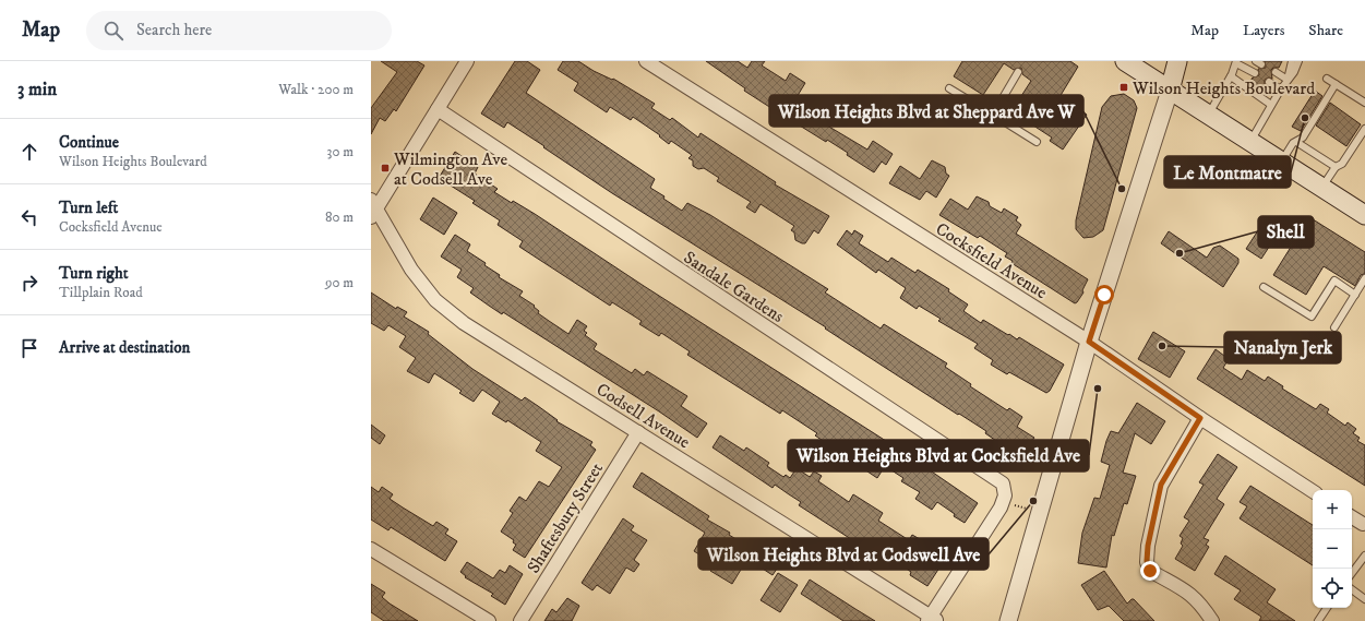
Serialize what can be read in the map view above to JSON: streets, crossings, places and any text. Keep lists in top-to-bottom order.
{
  "streets": {
    "street": [
      "Cocksfield Avenue",
      "Sandale Gardens",
      "Codsell Avenue",
      "Shaftesbury Street"
    ]
  },
  "crossings": [
    ["Codsell Avenue", "Shaftesbury Street"]
  ],
  "places": {
    "transit": ["Wilson Heights Boulevard", "Wilmington Ave at Codsell Ave"],
    "other": [
      "Le Montmatre",
      "Wilson Heights Blvd at Sheppard Ave W",
      "Shell",
      "Nanalyn Jerk",
      "Wilson Heights Blvd at Cocksfield Ave",
      "Wilson Heights Blvd at Codswell Ave"
    ]
  },
  "page": {
    "header": "Map",
    "search": "Search here",
    "nav": ["Map", "Layers", "Share"],
    "heading": ["3 min", "Walk · 200 m"],
    "list": [
      ["Continue", "Wilson Heights Boulevard", "30 m"],
      ["Turn left", "Cocksfield Avenue", "80 m"],
      ["Turn right", "Tillplain Road", "90 m"],
      "Arrive at destination"
    ],
    "map_buttons": ["+", "−"]
  }
}
